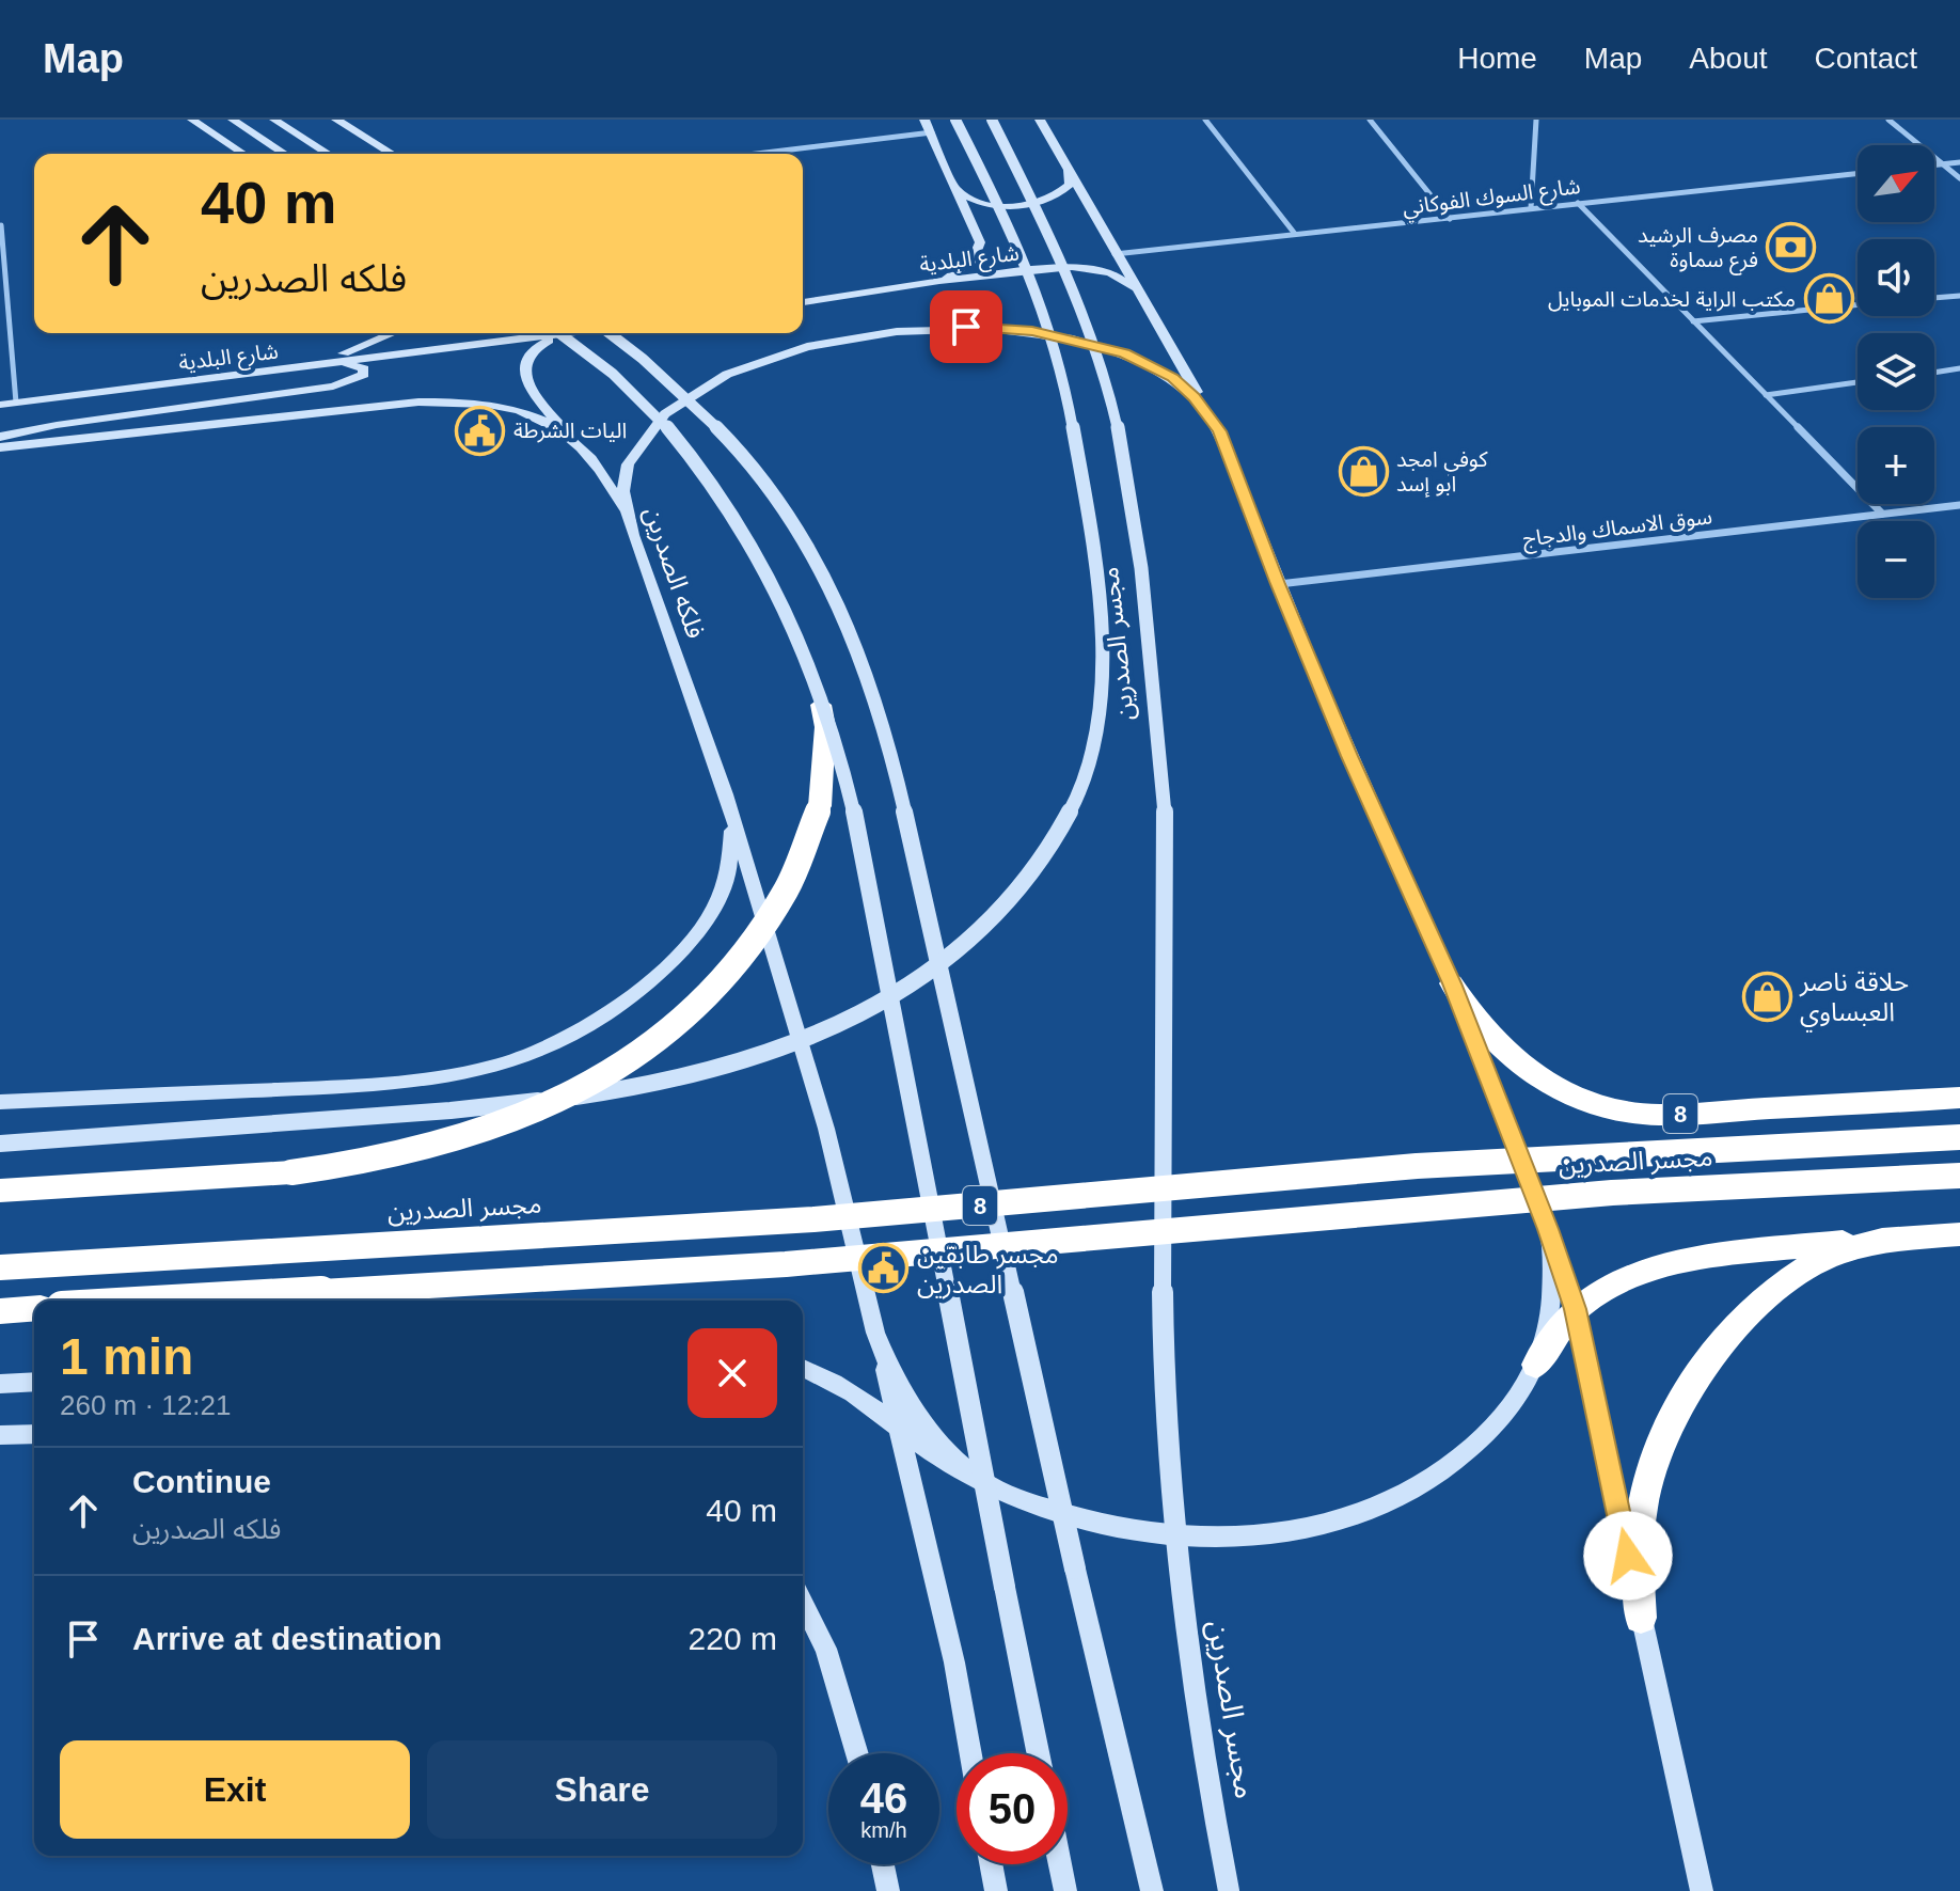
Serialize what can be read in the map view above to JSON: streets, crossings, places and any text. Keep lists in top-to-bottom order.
{
  "streets": {
    "highway": ["مجسر الصدرين", "8"],
    "main road": ["شارع البلدية", "فلكه الصدرين"],
    "street": ["شارع السوك الفوكاني", "سوق الاسماك والدجاج"]
  },
  "crossings": [
    ["سوق الاسماك والدجاج", "فلكه الصدرين"],
    ["فلكه الصدرين", "8"]
  ],
  "places": {
    "bank": ["مصرف الرشيد فرع سماوة"],
    "shop": ["مكتب الراية لخدمات الموبايل", "كوفي امجد ابو إسد", "حلاقة ناصر العبساوي"],
    "public building": ["اليات الشرطة", "مجسر طابقين الصدرين"]
  },
  "north": "top right",
  "page": {
    "header": "Map",
    "nav": [
      "Home",
      "Map",
      "About",
      "Contact"
    ],
    "map_buttons": ["+", "−"],
    "turn": ["40 m", "فلكه الصدرين"],
    "heading": ["1 min", "260 m · 12:21"],
    "list": [
      {
        "name": "Continue",
        "note": "فلكه الصدرين",
        "value": "40 m"
      },
      {
        "name": "Arrive at destination",
        "value": "220 m"
      }
    ],
    "buttons": ["Exit", "Share"],
    "speed": "46 km/h",
    "limit": "50"
  }
}
